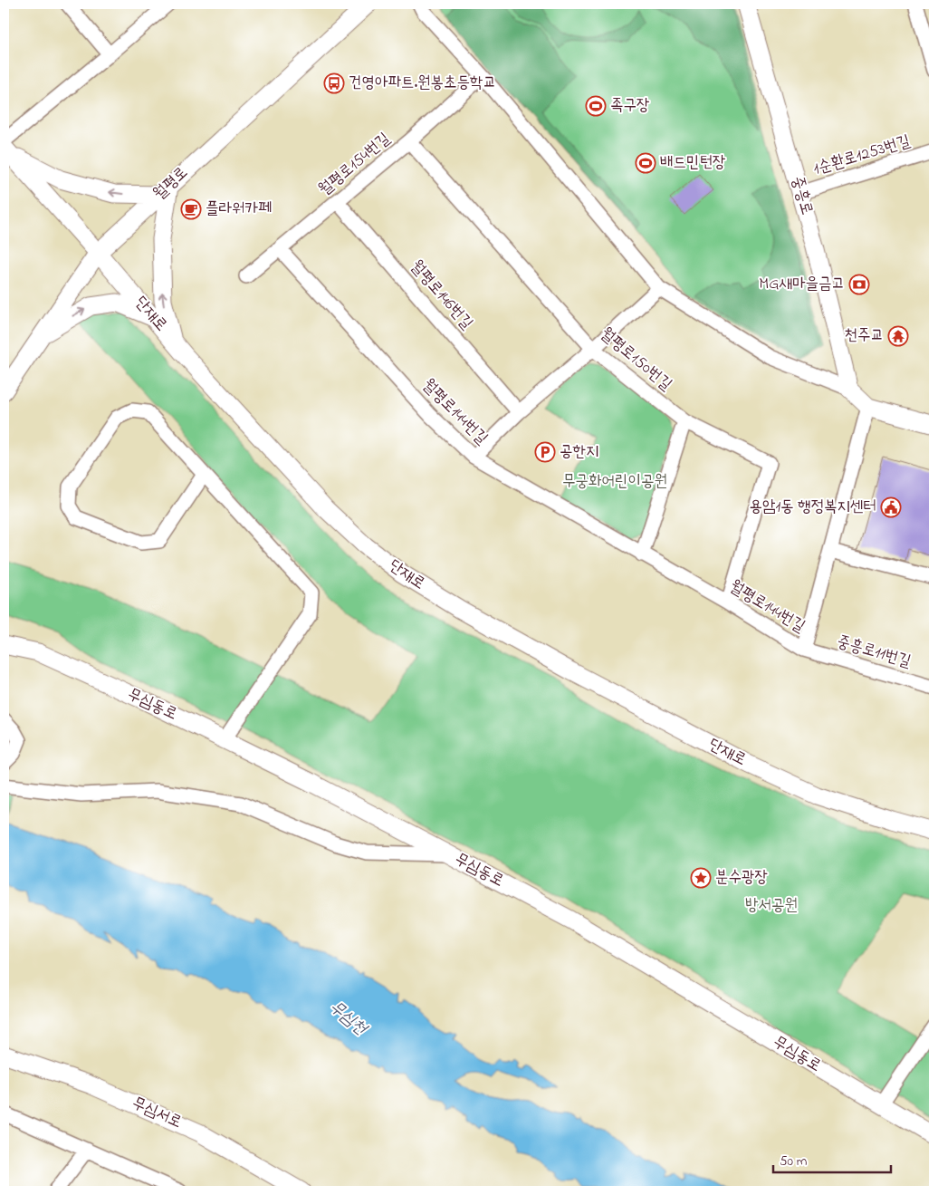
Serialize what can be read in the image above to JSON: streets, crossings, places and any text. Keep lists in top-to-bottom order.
{
  "streets": {
    "street": [
      "1순환로1253번길",
      "월평로154번길",
      "월평로",
      "중흥로",
      "월평로146번길",
      "단재로",
      "월평로150번길",
      "월평로144번길",
      "중흥로11번길",
      "무심동로",
      "무심서로"
    ]
  },
  "crossings": [
    ["1순환로1253번길", "중흥로"],
    ["월평로154번길", "월평로146번길"],
    ["월평로154번길", "월평로150번길"],
    ["월평로154번길", "월평로144번길"],
    ["월평로", "단재로"],
    ["월평로150번길", "월평로144번길"],
    ["월평로144번길", "중흥로11번길"]
  ],
  "water": ["무심천"],
  "parks": ["무궁화어린이공원", "방서공원"],
  "places": {
    "bus stop": ["건영아파트.원봉초등학교"],
    "sports": ["족구장", "배드민턴장"],
    "cafe": ["플라워카페"],
    "bank": ["MG새마을금고"],
    "temple": ["천주교"],
    "parking": ["공한지"],
    "public building": ["용암1동 행정복지센터"],
    "place": ["분수광장"]
  },
  "scale_bar": "50 m"
}
